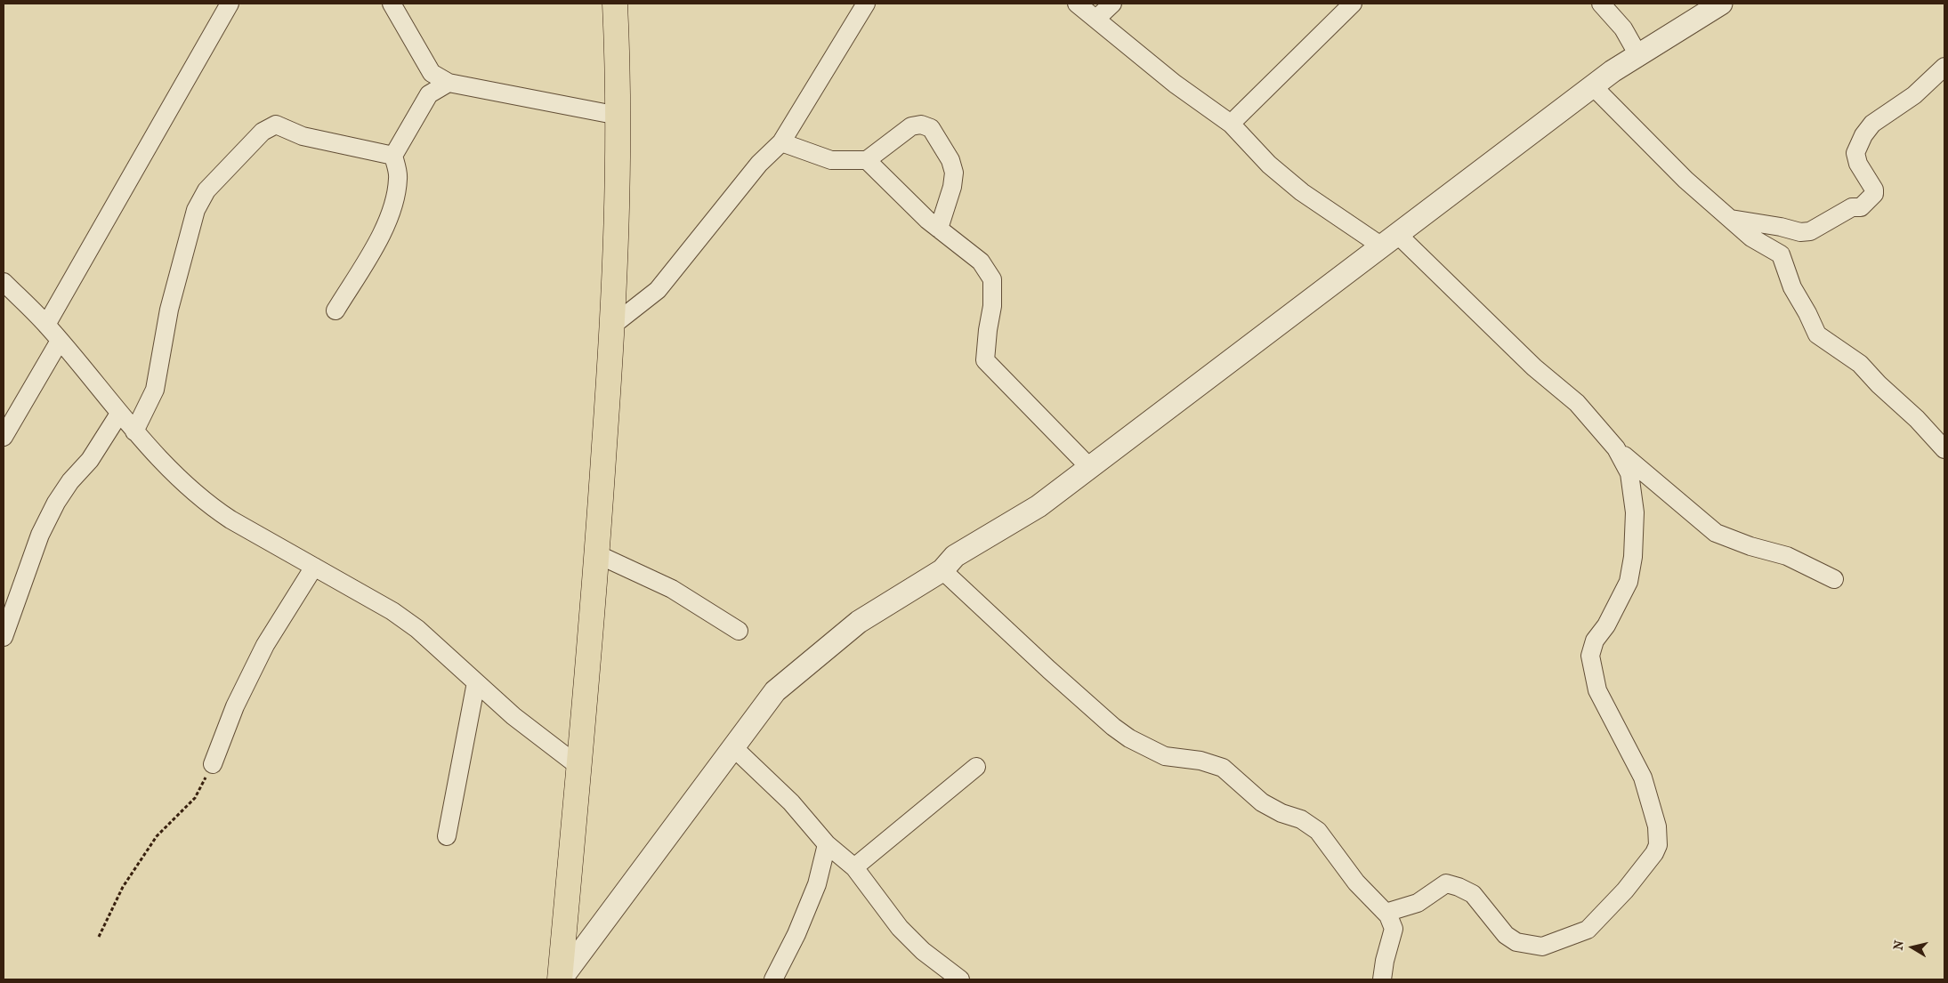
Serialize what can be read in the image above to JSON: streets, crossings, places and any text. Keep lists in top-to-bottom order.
{
  "north": "left"
}
